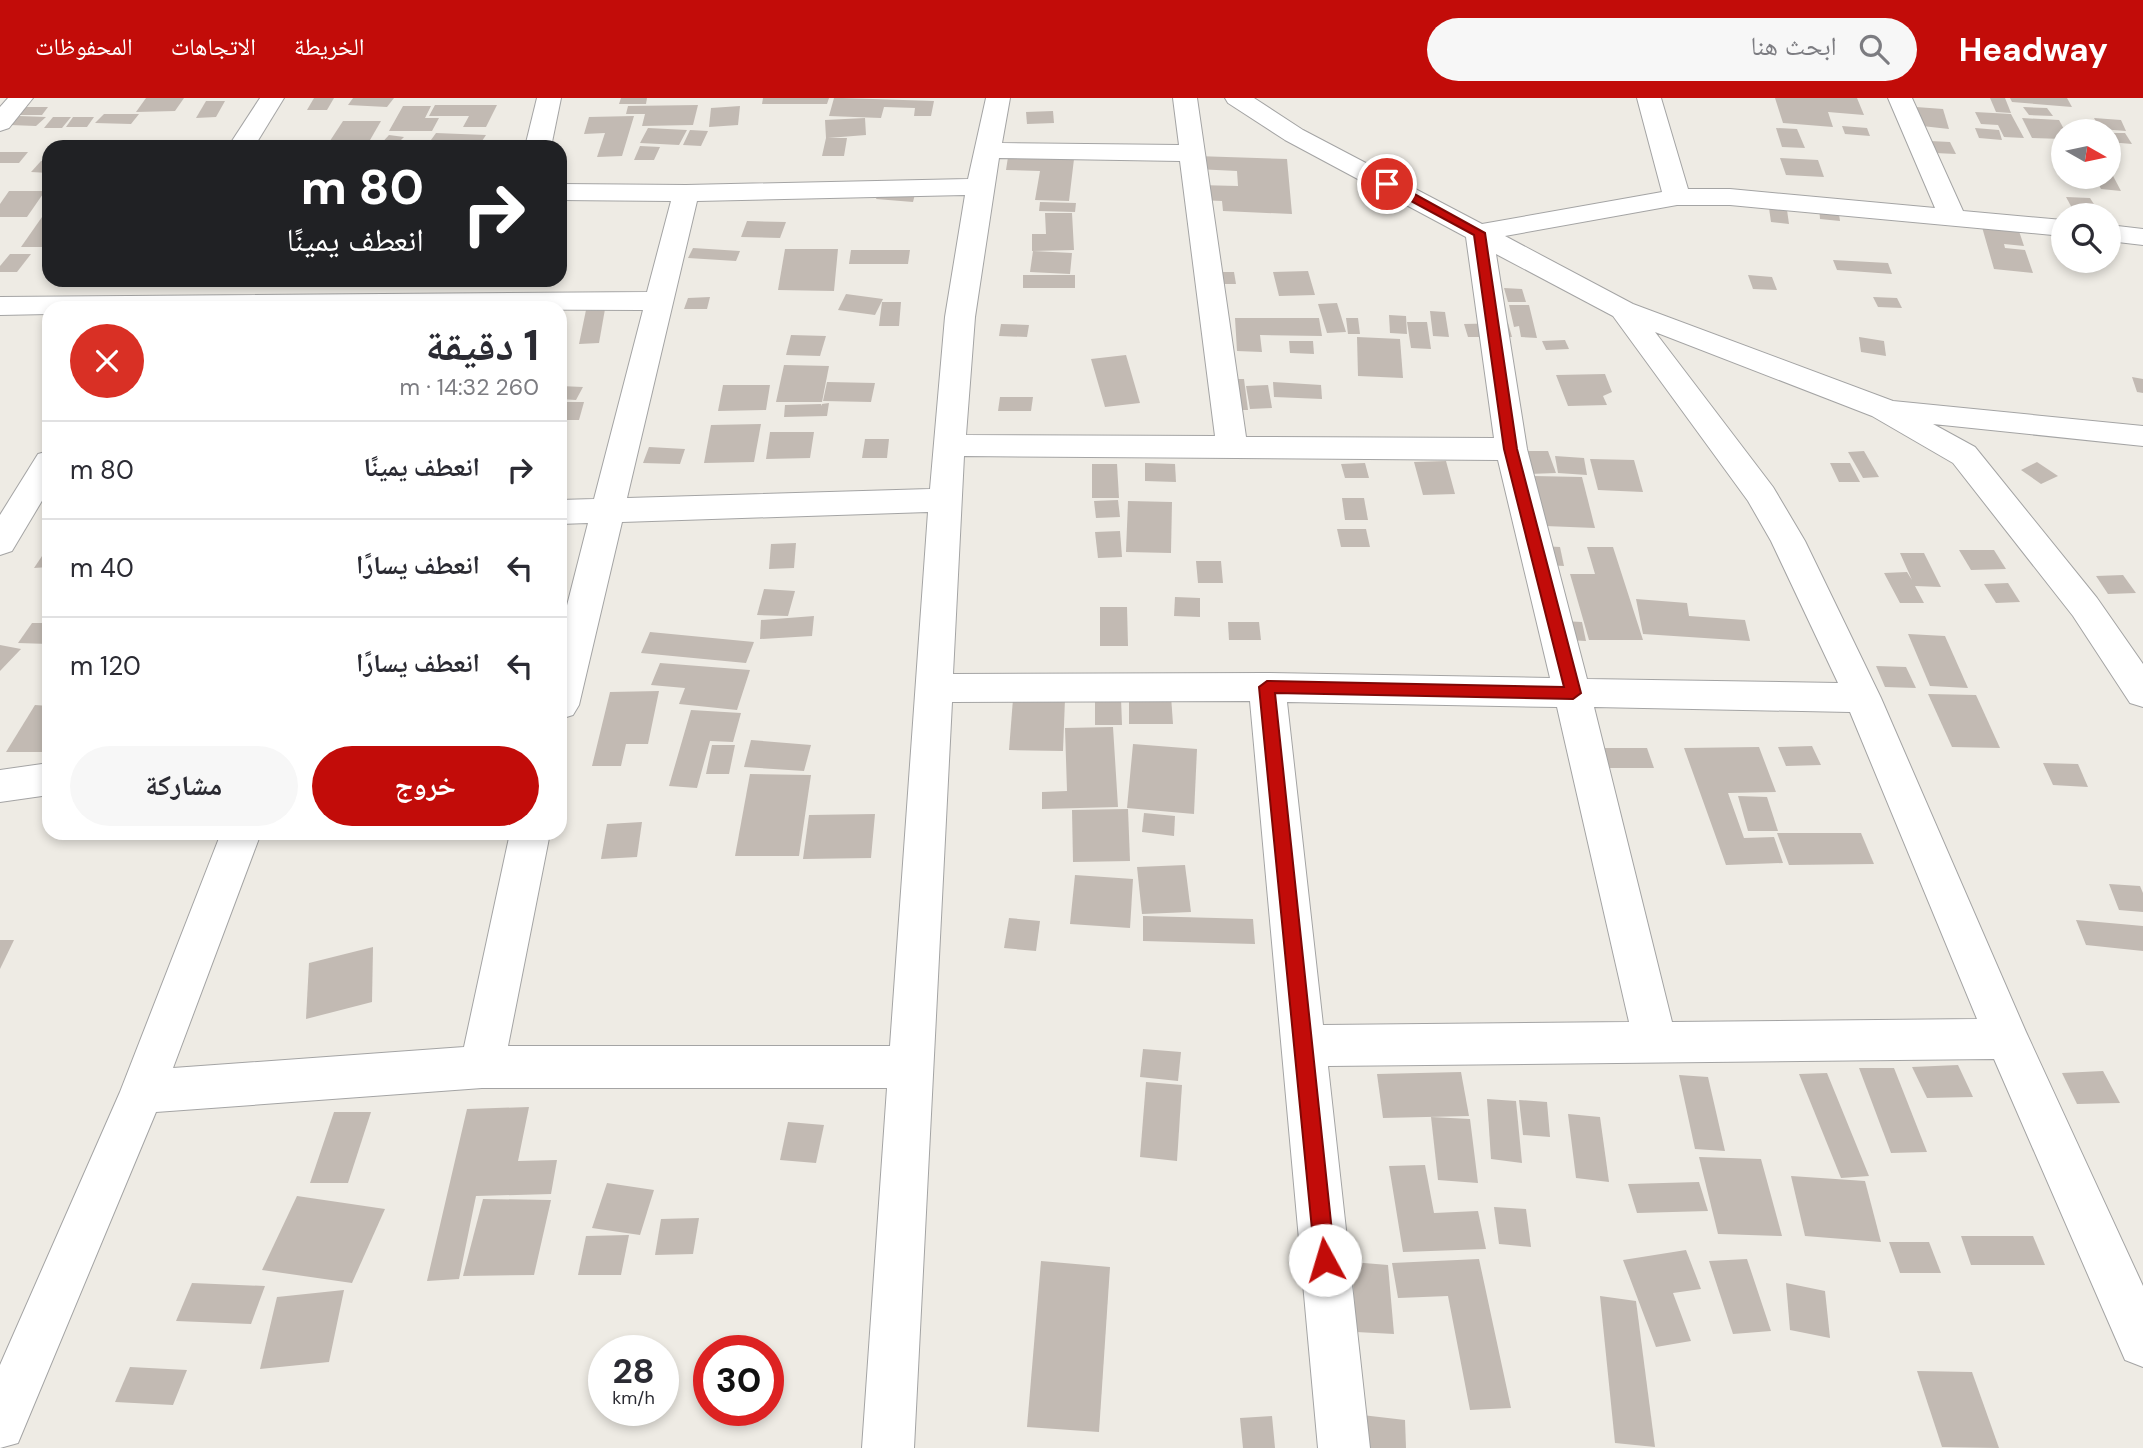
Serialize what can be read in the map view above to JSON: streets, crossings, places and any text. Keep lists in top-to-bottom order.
{
  "north": "right",
  "page": {
    "header": "Headway",
    "search": "ابحث هنا",
    "nav": ["الخريطة", "الاتجاهات", "المحفوظات"],
    "turn": ["80 m", "انعطف يمينًا"],
    "heading": ["1 دقيقة", "260 m · 14:32"],
    "list": [
      {
        "name": "انعطف يمينًا",
        "value": "80 m"
      },
      {
        "name": "انعطف يسارًا",
        "value": "40 m"
      },
      {
        "name": "انعطف يسارًا",
        "value": "120 m"
      }
    ],
    "buttons": ["خروج", "مشاركة"],
    "speed": "28 km/h",
    "limit": "30"
  }
}
